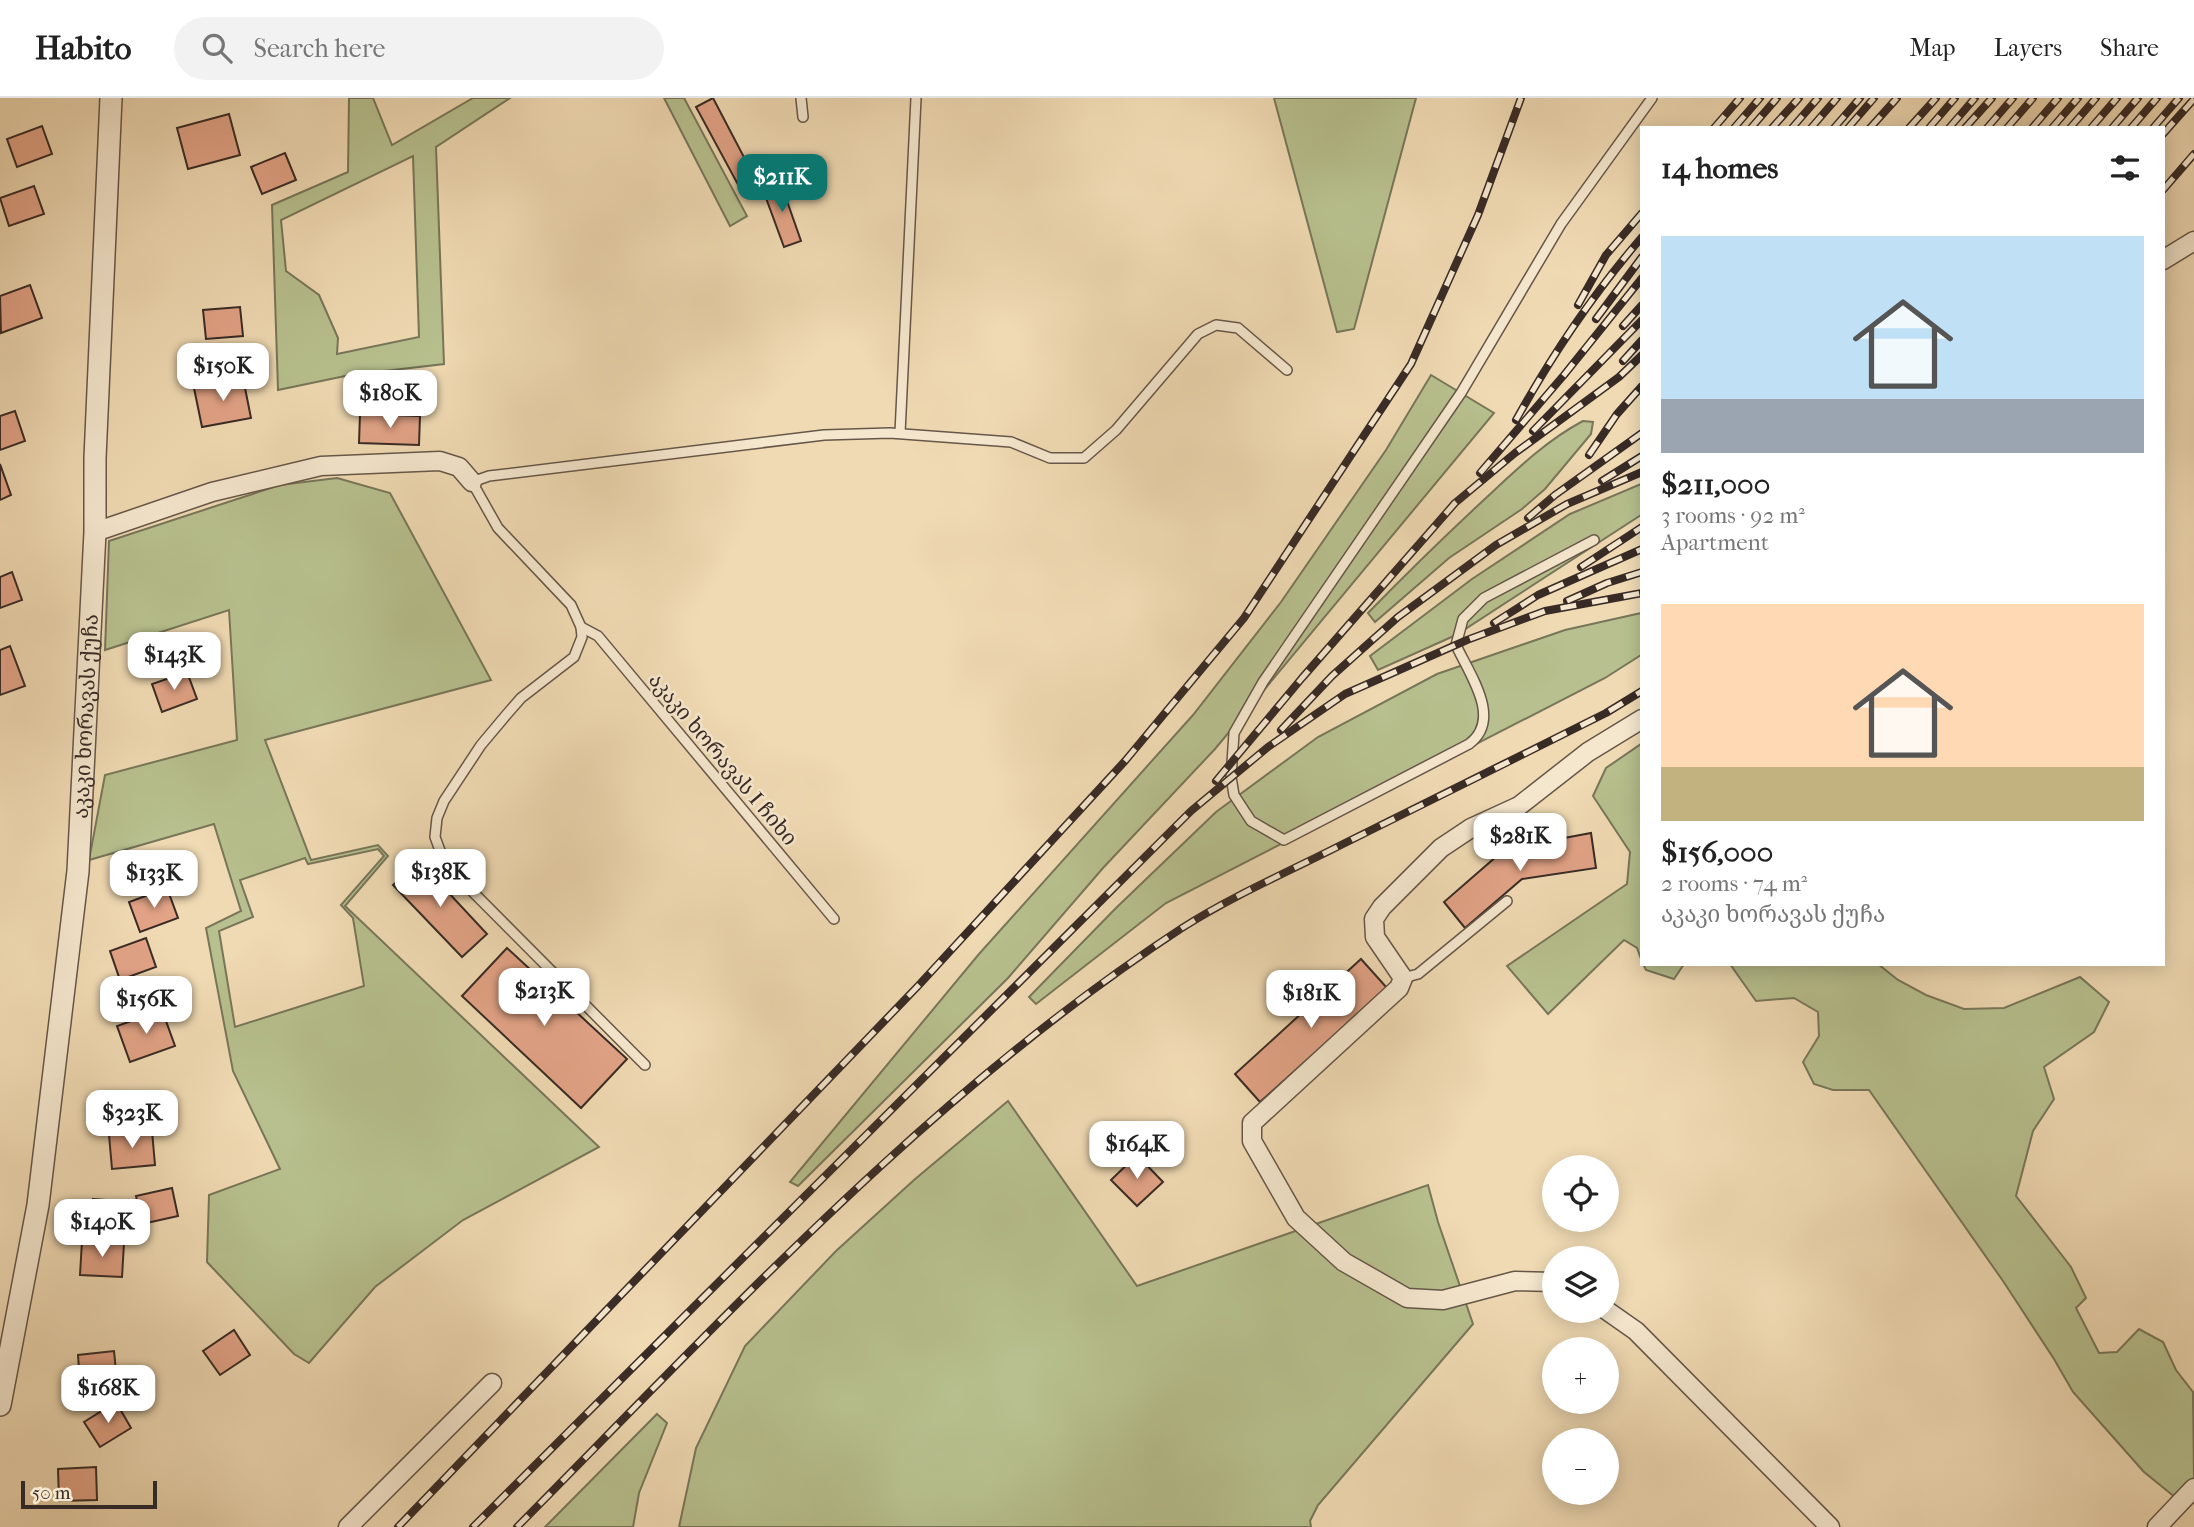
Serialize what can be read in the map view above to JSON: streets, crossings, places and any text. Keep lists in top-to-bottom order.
{
  "streets": {
    "street": ["აკაკი ხორავას ქუჩა"],
    "lane": ["აკაკი ხორავას I ჩიხი"]
  },
  "scale_bar": "50 m",
  "page": {
    "header": "Habito",
    "search": "Search here",
    "nav": ["Map", "Layers", "Share"],
    "heading": "14 homes",
    "price": [
      "$211K",
      "$150K",
      "$180K",
      "$143K",
      "$281K",
      "$138K",
      "$133K",
      "$213K",
      "$181K",
      "$156K",
      "$323K",
      "$164K",
      "$140K",
      "$168K"
    ],
    "list": [
      {
        "name": "$211,000",
        "note": "3 rooms · 92 m² · Apartment"
      },
      {
        "name": "$156,000",
        "note": "2 rooms · 74 m² · აკაკი ხორავას ქუჩა"
      }
    ],
    "map_buttons": ["+", "−"],
    "scale": "50 m"
  }
}
